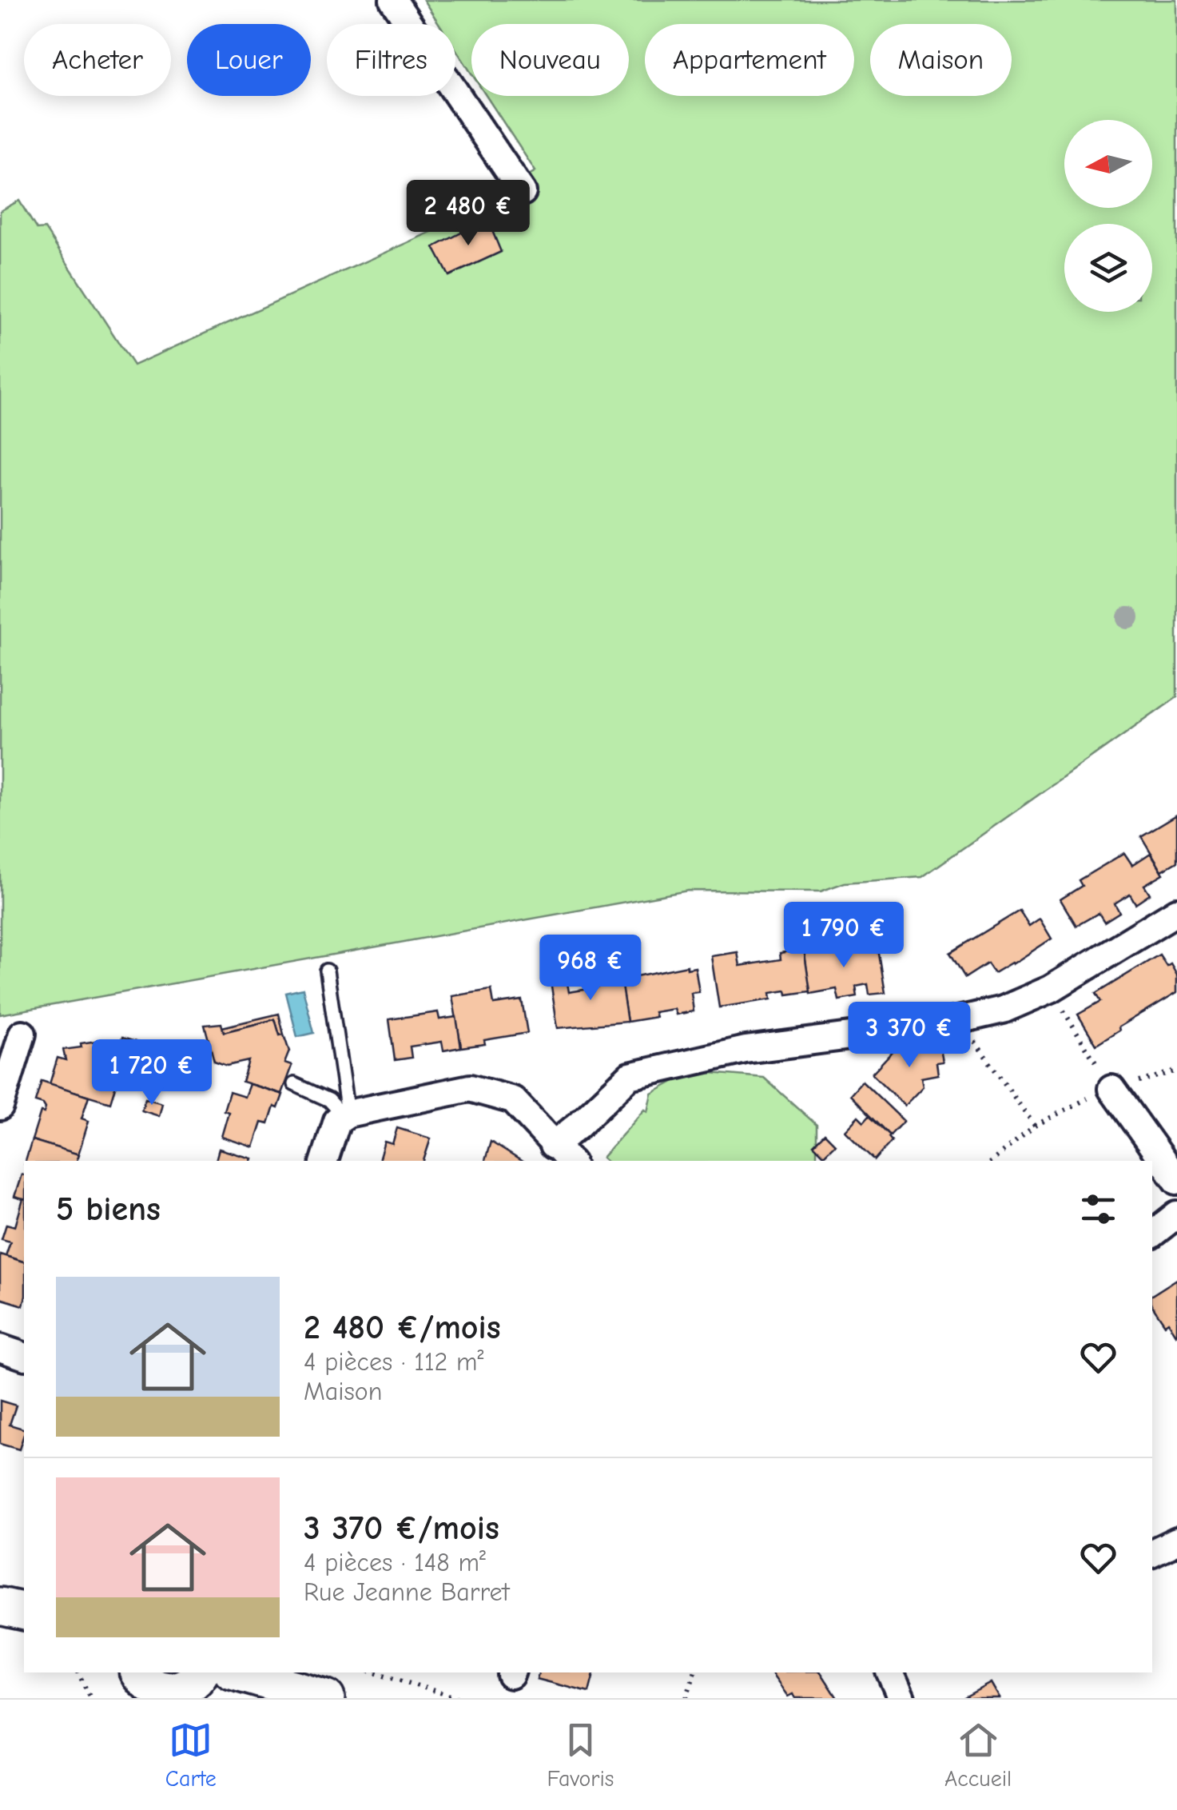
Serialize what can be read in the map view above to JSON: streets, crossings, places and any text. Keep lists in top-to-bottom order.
{
  "north": "left",
  "page": {
    "chip": [
      "Acheter",
      "Louer",
      "Filtres",
      "Nouveau",
      "Appartement",
      "Maison"
    ],
    "price": [
      "2 480 €",
      "1 790 €",
      "968 €",
      "3 370 €",
      "1 720 €"
    ],
    "heading": "5 biens",
    "list": [
      {
        "name": "2 480 €/mois",
        "note": "4 pièces · 112 m² · Maison"
      },
      {
        "name": "3 370 €/mois",
        "note": "4 pièces · 148 m² · Rue Jeanne Barret"
      }
    ],
    "tabs": ["Carte", "Favoris", "Accueil"]
  }
}
